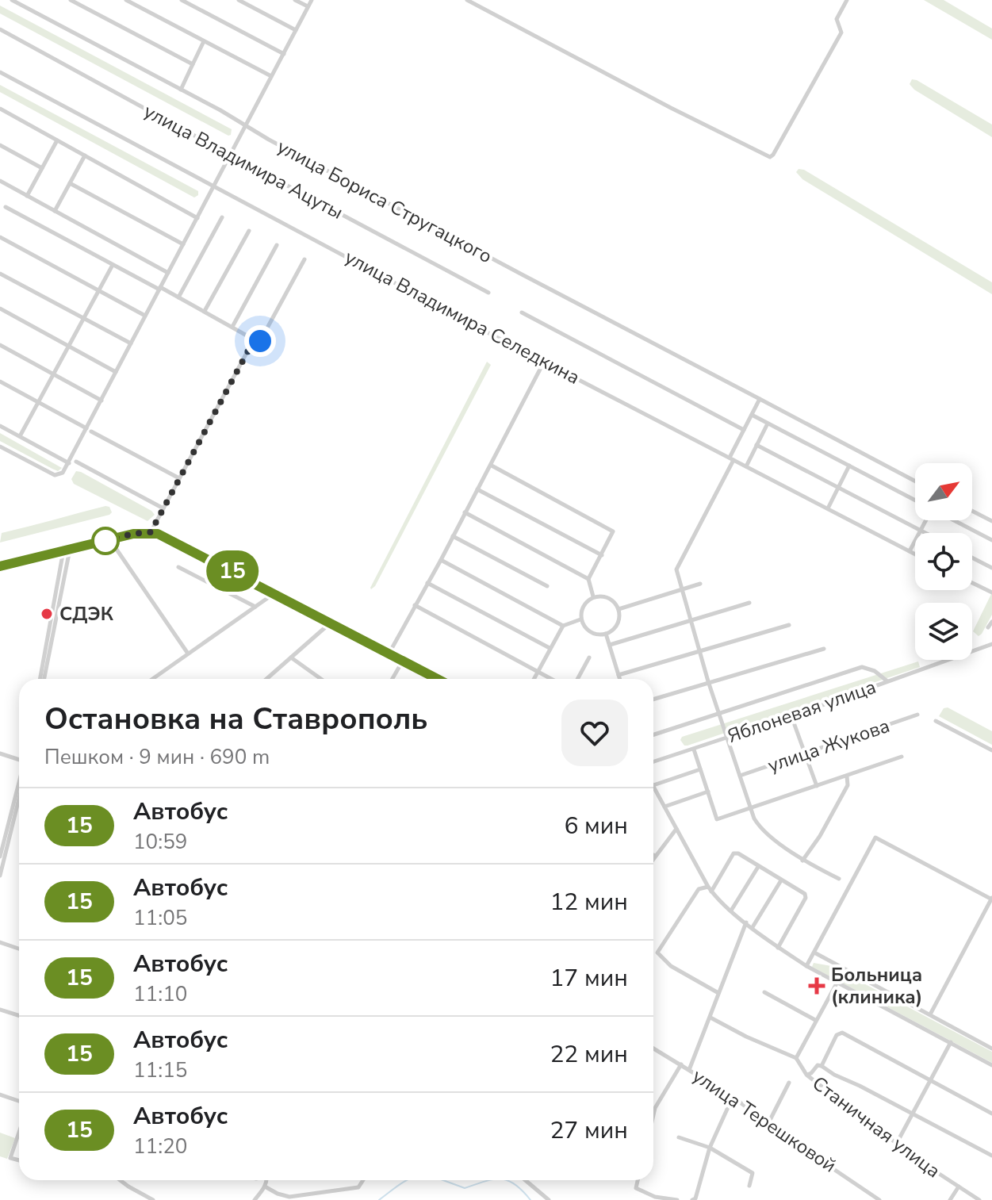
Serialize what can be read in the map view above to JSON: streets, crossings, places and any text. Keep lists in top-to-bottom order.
{
  "streets": {
    "street": [
      "улица Владимира Ацуты",
      "улица Бориса Стругацкого",
      "улица Владимира Селедкина",
      "Яблоневая улица",
      "улица Жукова",
      "улица Терешковой",
      "Станичная улица"
    ]
  },
  "places": {
    "other": ["СДЭК"],
    "health": ["Больница (клиника)"]
  },
  "lines": ["bus line 15"],
  "north": "top right",
  "page": {
    "on_map": "15",
    "heading": ["Остановка на Ставрополь", "Пешком · 9 мин · 690 m"],
    "list": [
      {
        "mark": "15",
        "name": "Автобус",
        "note": "10:59",
        "value": "6 мин"
      },
      {
        "mark": "15",
        "name": "Автобус",
        "note": "11:05",
        "value": "12 мин"
      },
      {
        "mark": "15",
        "name": "Автобус",
        "note": "11:10",
        "value": "17 мин"
      },
      {
        "mark": "15",
        "name": "Автобус",
        "note": "11:15",
        "value": "22 мин"
      },
      {
        "mark": "15",
        "name": "Автобус",
        "note": "11:20",
        "value": "27 мин"
      }
    ]
  }
}
